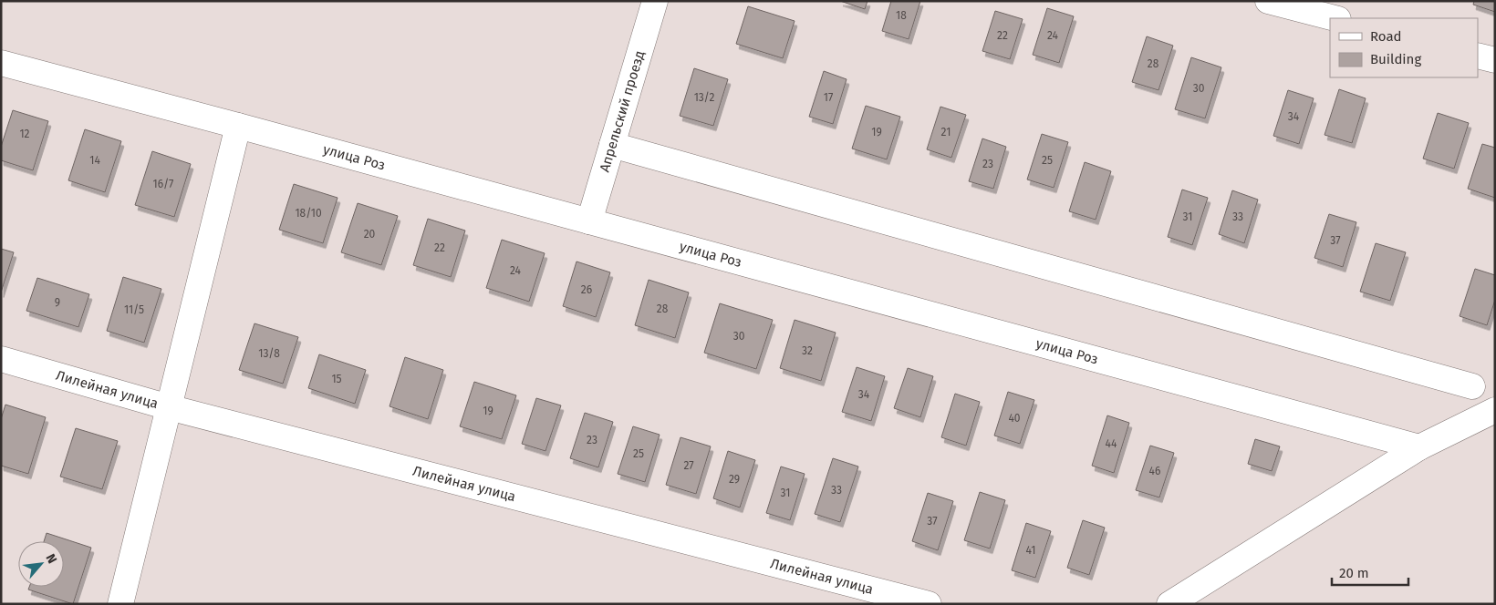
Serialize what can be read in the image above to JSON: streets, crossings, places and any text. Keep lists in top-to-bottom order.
{
  "streets": {
    "street": ["Апрельский проезд", "улица Роз", "Лилейная улица"]
  },
  "crossings": [
    ["Апрельский проезд", "улица Роз"]
  ],
  "house_numbers": [
    "18",
    "22",
    "24",
    "28",
    "30",
    "13/2",
    "17",
    "34",
    "19",
    "21",
    "12",
    "14",
    "25",
    "23",
    "16/7",
    "18/10",
    "31",
    "33",
    "20",
    "37",
    "22",
    "24",
    "26",
    "9",
    "28",
    "11/5",
    "30",
    "32",
    "13/8",
    "15",
    "34",
    "19",
    "40",
    "23",
    "44",
    "25",
    "27",
    "46",
    "29",
    "33",
    "31",
    "37",
    "41"
  ],
  "legend": ["Road", "Building"],
  "scale_bar": "20 m",
  "north": "top right"
}
